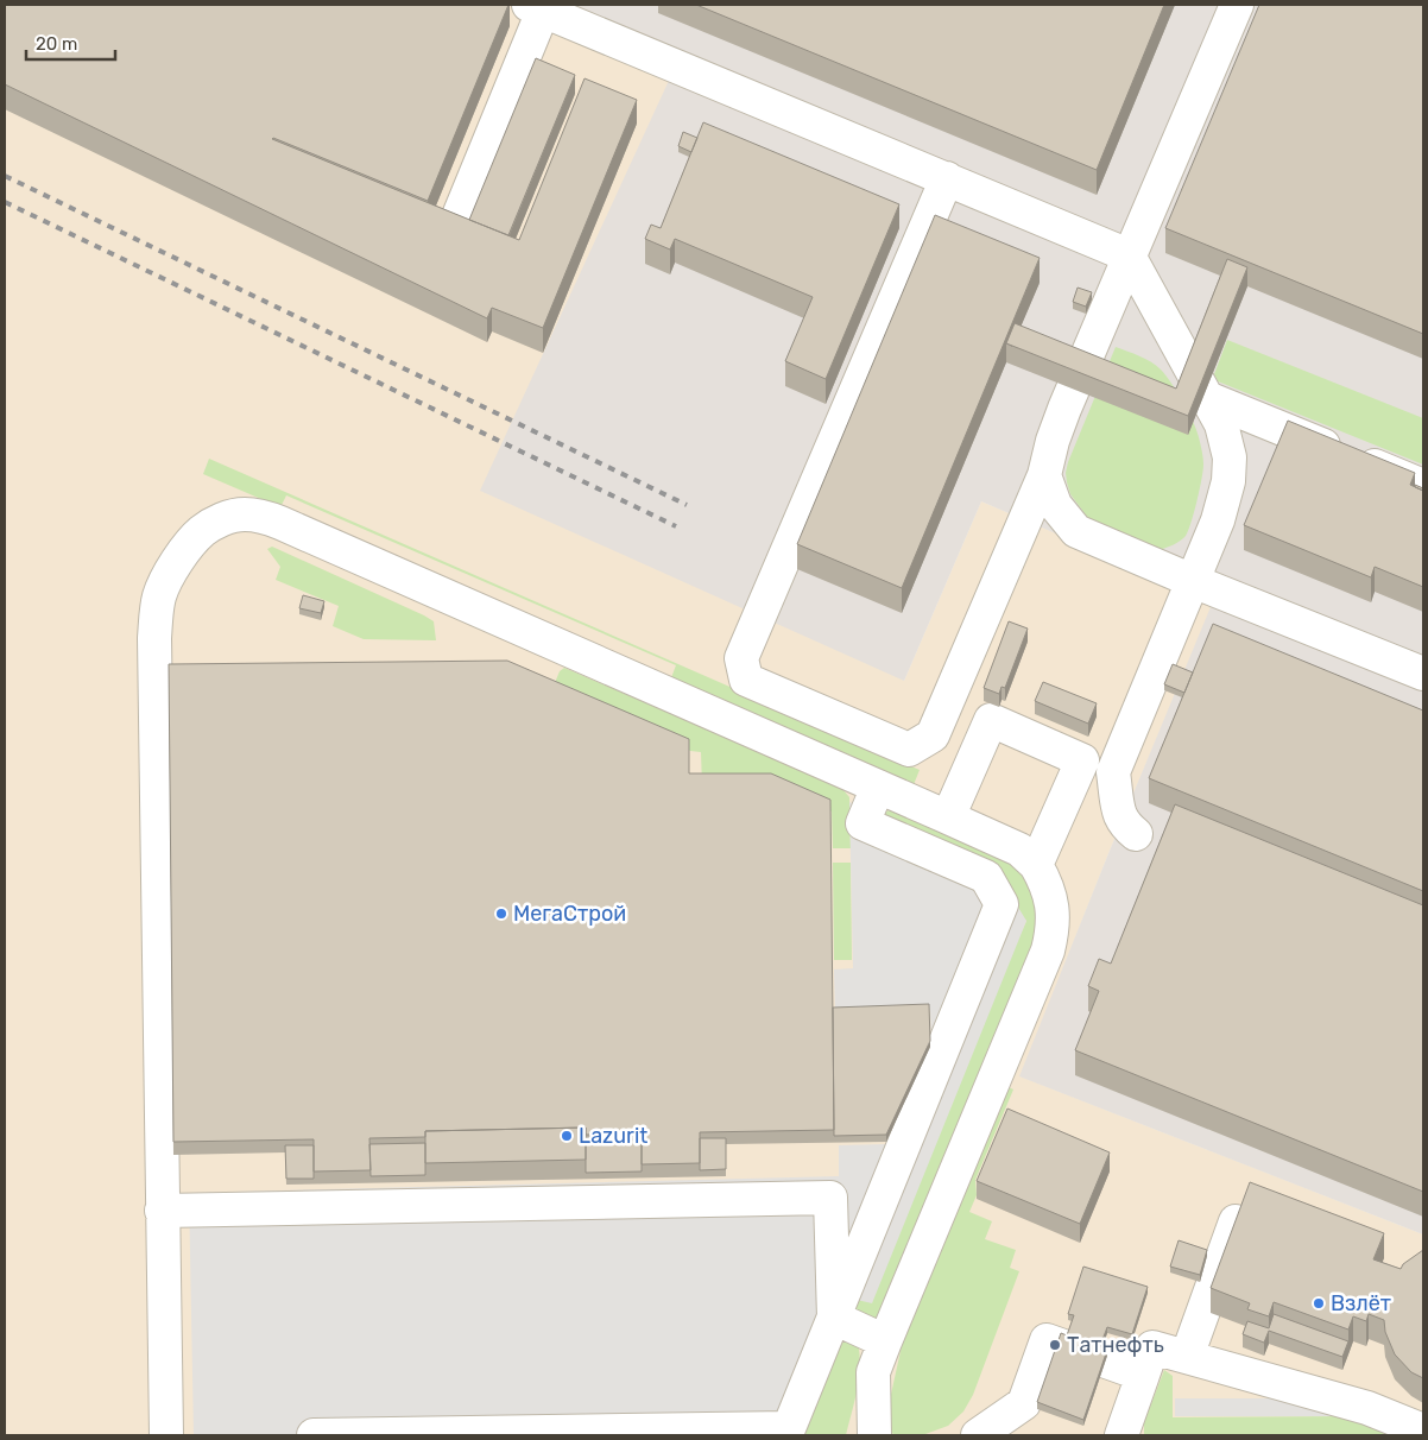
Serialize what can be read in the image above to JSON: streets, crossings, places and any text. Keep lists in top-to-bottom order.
{
  "places": [
    "МегаСтрой",
    "Lazurit",
    "Взлёт",
    "Татнефть"
  ],
  "scale_bar": "20 m"
}
